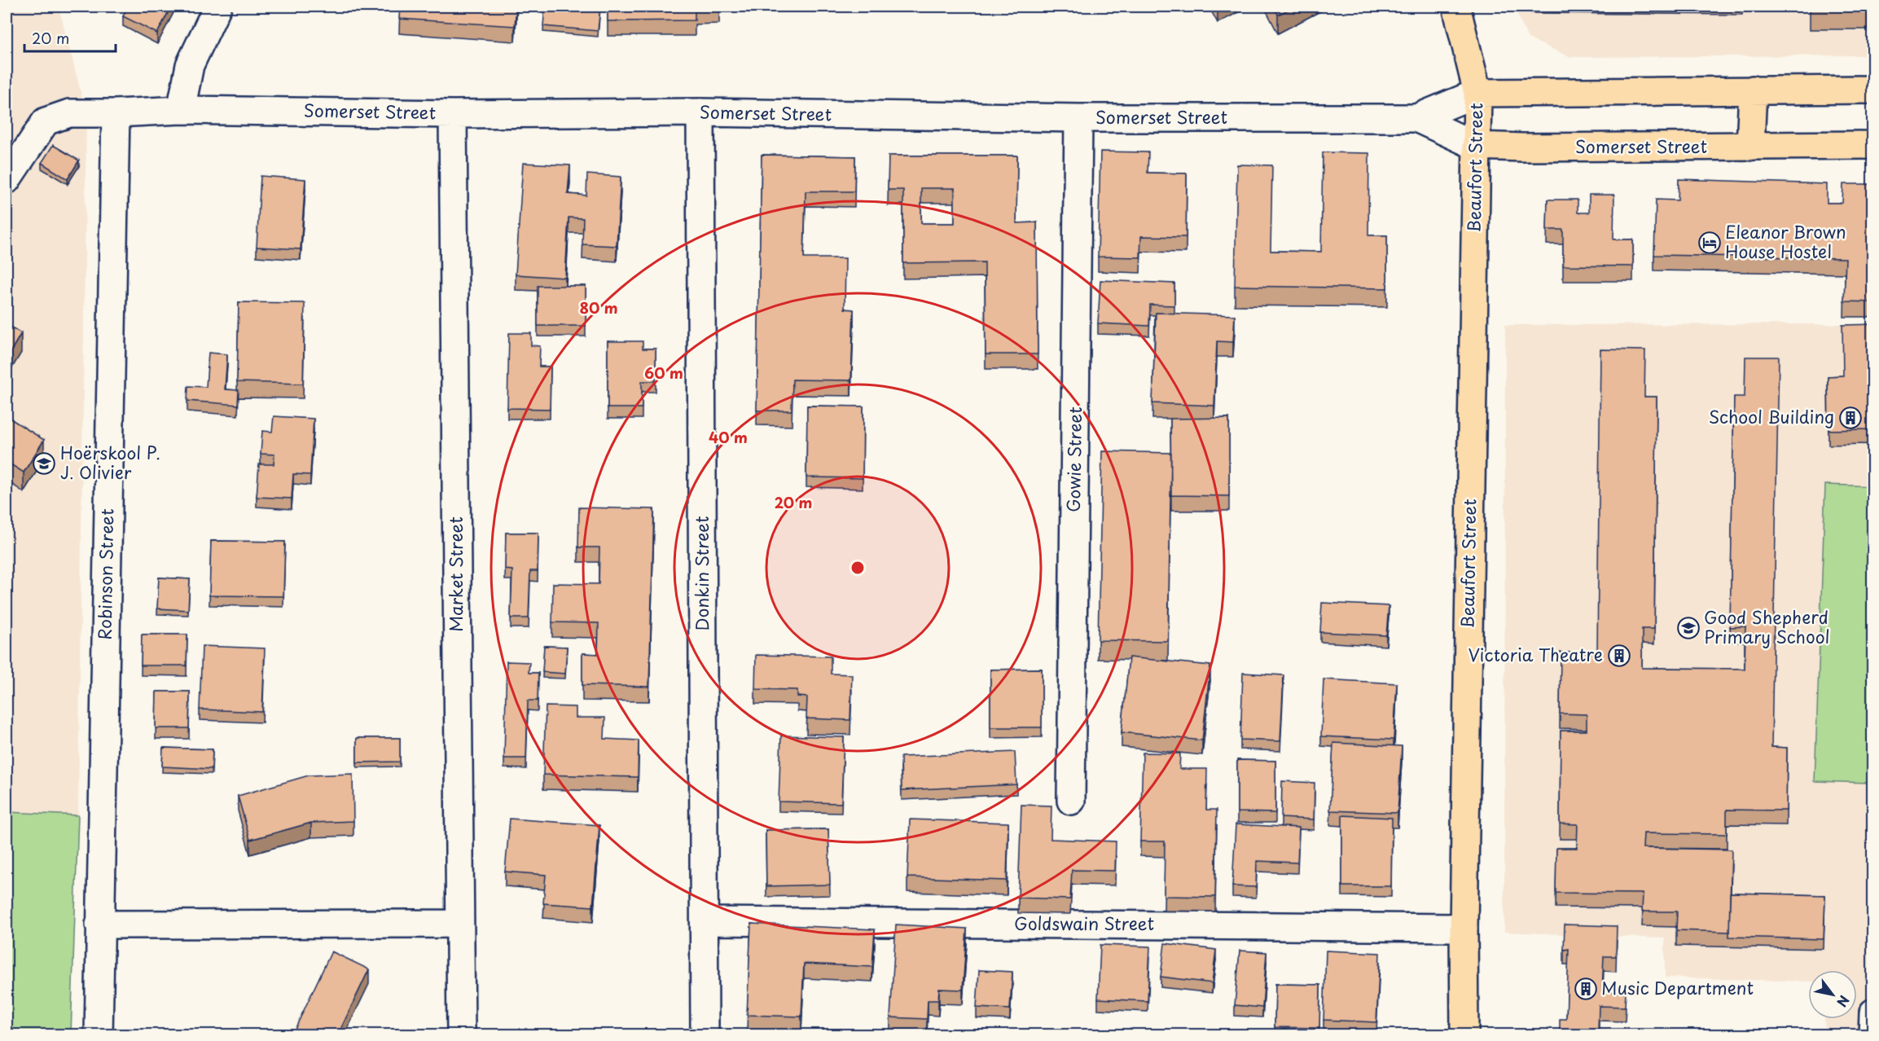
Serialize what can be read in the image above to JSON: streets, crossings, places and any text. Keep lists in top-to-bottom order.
{
  "streets": {
    "main road": ["Somerset Street", "Beaufort Street"],
    "street": [
      "Gowie Street",
      "Donkin Street",
      "Robinson Street",
      "Market Street",
      "Goldswain Street"
    ]
  },
  "crossings": [
    ["Somerset Street", "Beaufort Street"],
    ["Somerset Street", "Gowie Street"],
    ["Somerset Street", "Donkin Street"],
    ["Somerset Street", "Robinson Street"],
    ["Somerset Street", "Market Street"],
    ["Beaufort Street", "Goldswain Street"],
    ["Donkin Street", "Goldswain Street"]
  ],
  "places": {
    "hotel": ["Eleanor Brown House Hostel"],
    "building": ["School Building", "Victoria Theatre", "Music Department"],
    "school or university": ["Hoërskool P. J. Olivier", "Good Shepherd Primary School"]
  },
  "scale_bar": "20 m",
  "north": "bottom right",
  "rings": [
    "80 m",
    "60 m",
    "40 m",
    "20 m"
  ]
}
